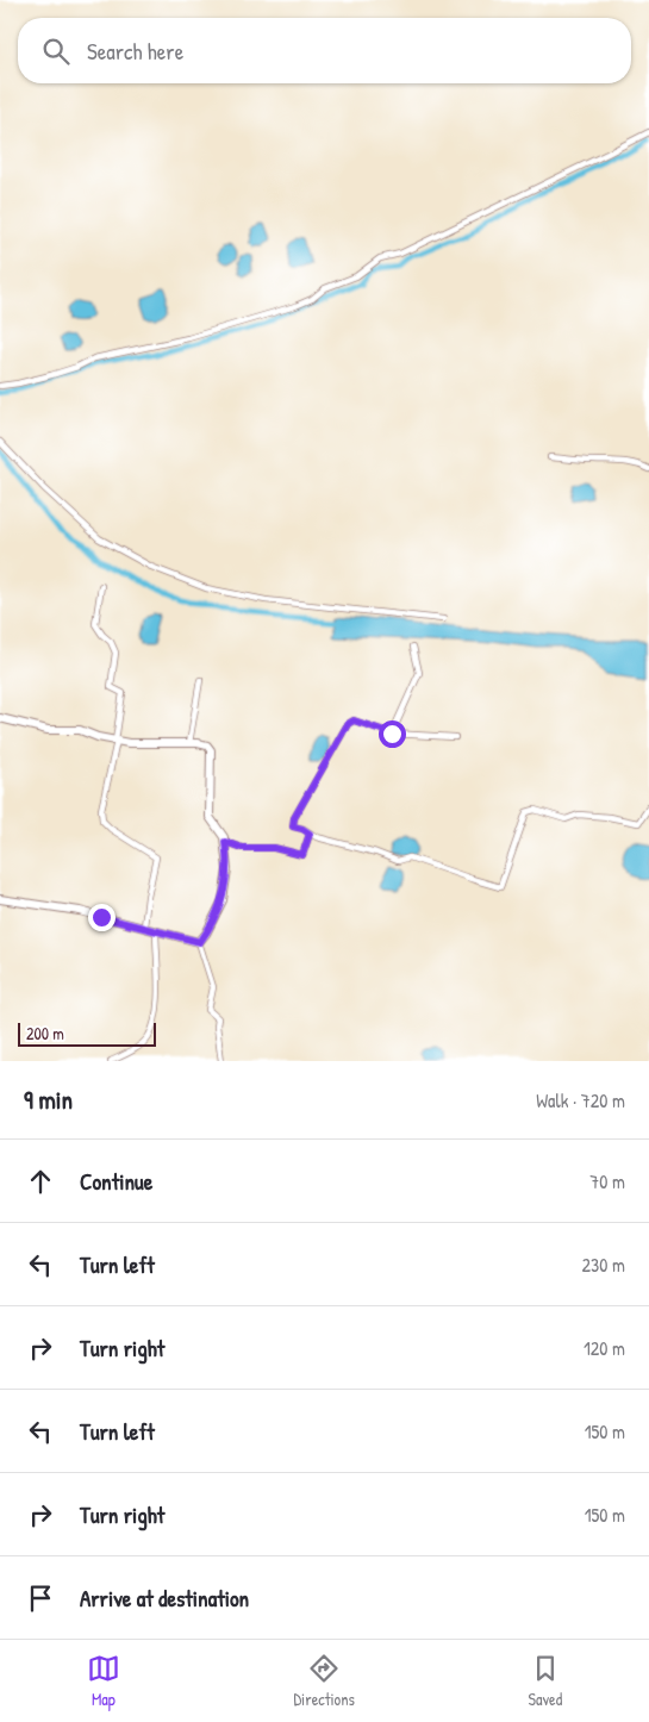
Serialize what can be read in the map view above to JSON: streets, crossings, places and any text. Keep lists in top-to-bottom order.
{
  "scale_bar": "200 m",
  "page": {
    "search": "Search here",
    "scale": "200 m",
    "heading": ["9 min", "Walk · 720 m"],
    "list": [
      ["Continue", "70 m"],
      ["Turn left", "230 m"],
      ["Turn right", "120 m"],
      ["Turn left", "150 m"],
      ["Turn right", "150 m"],
      "Arrive at destination"
    ],
    "nav": ["Map", "Directions", "Saved"]
  }
}
